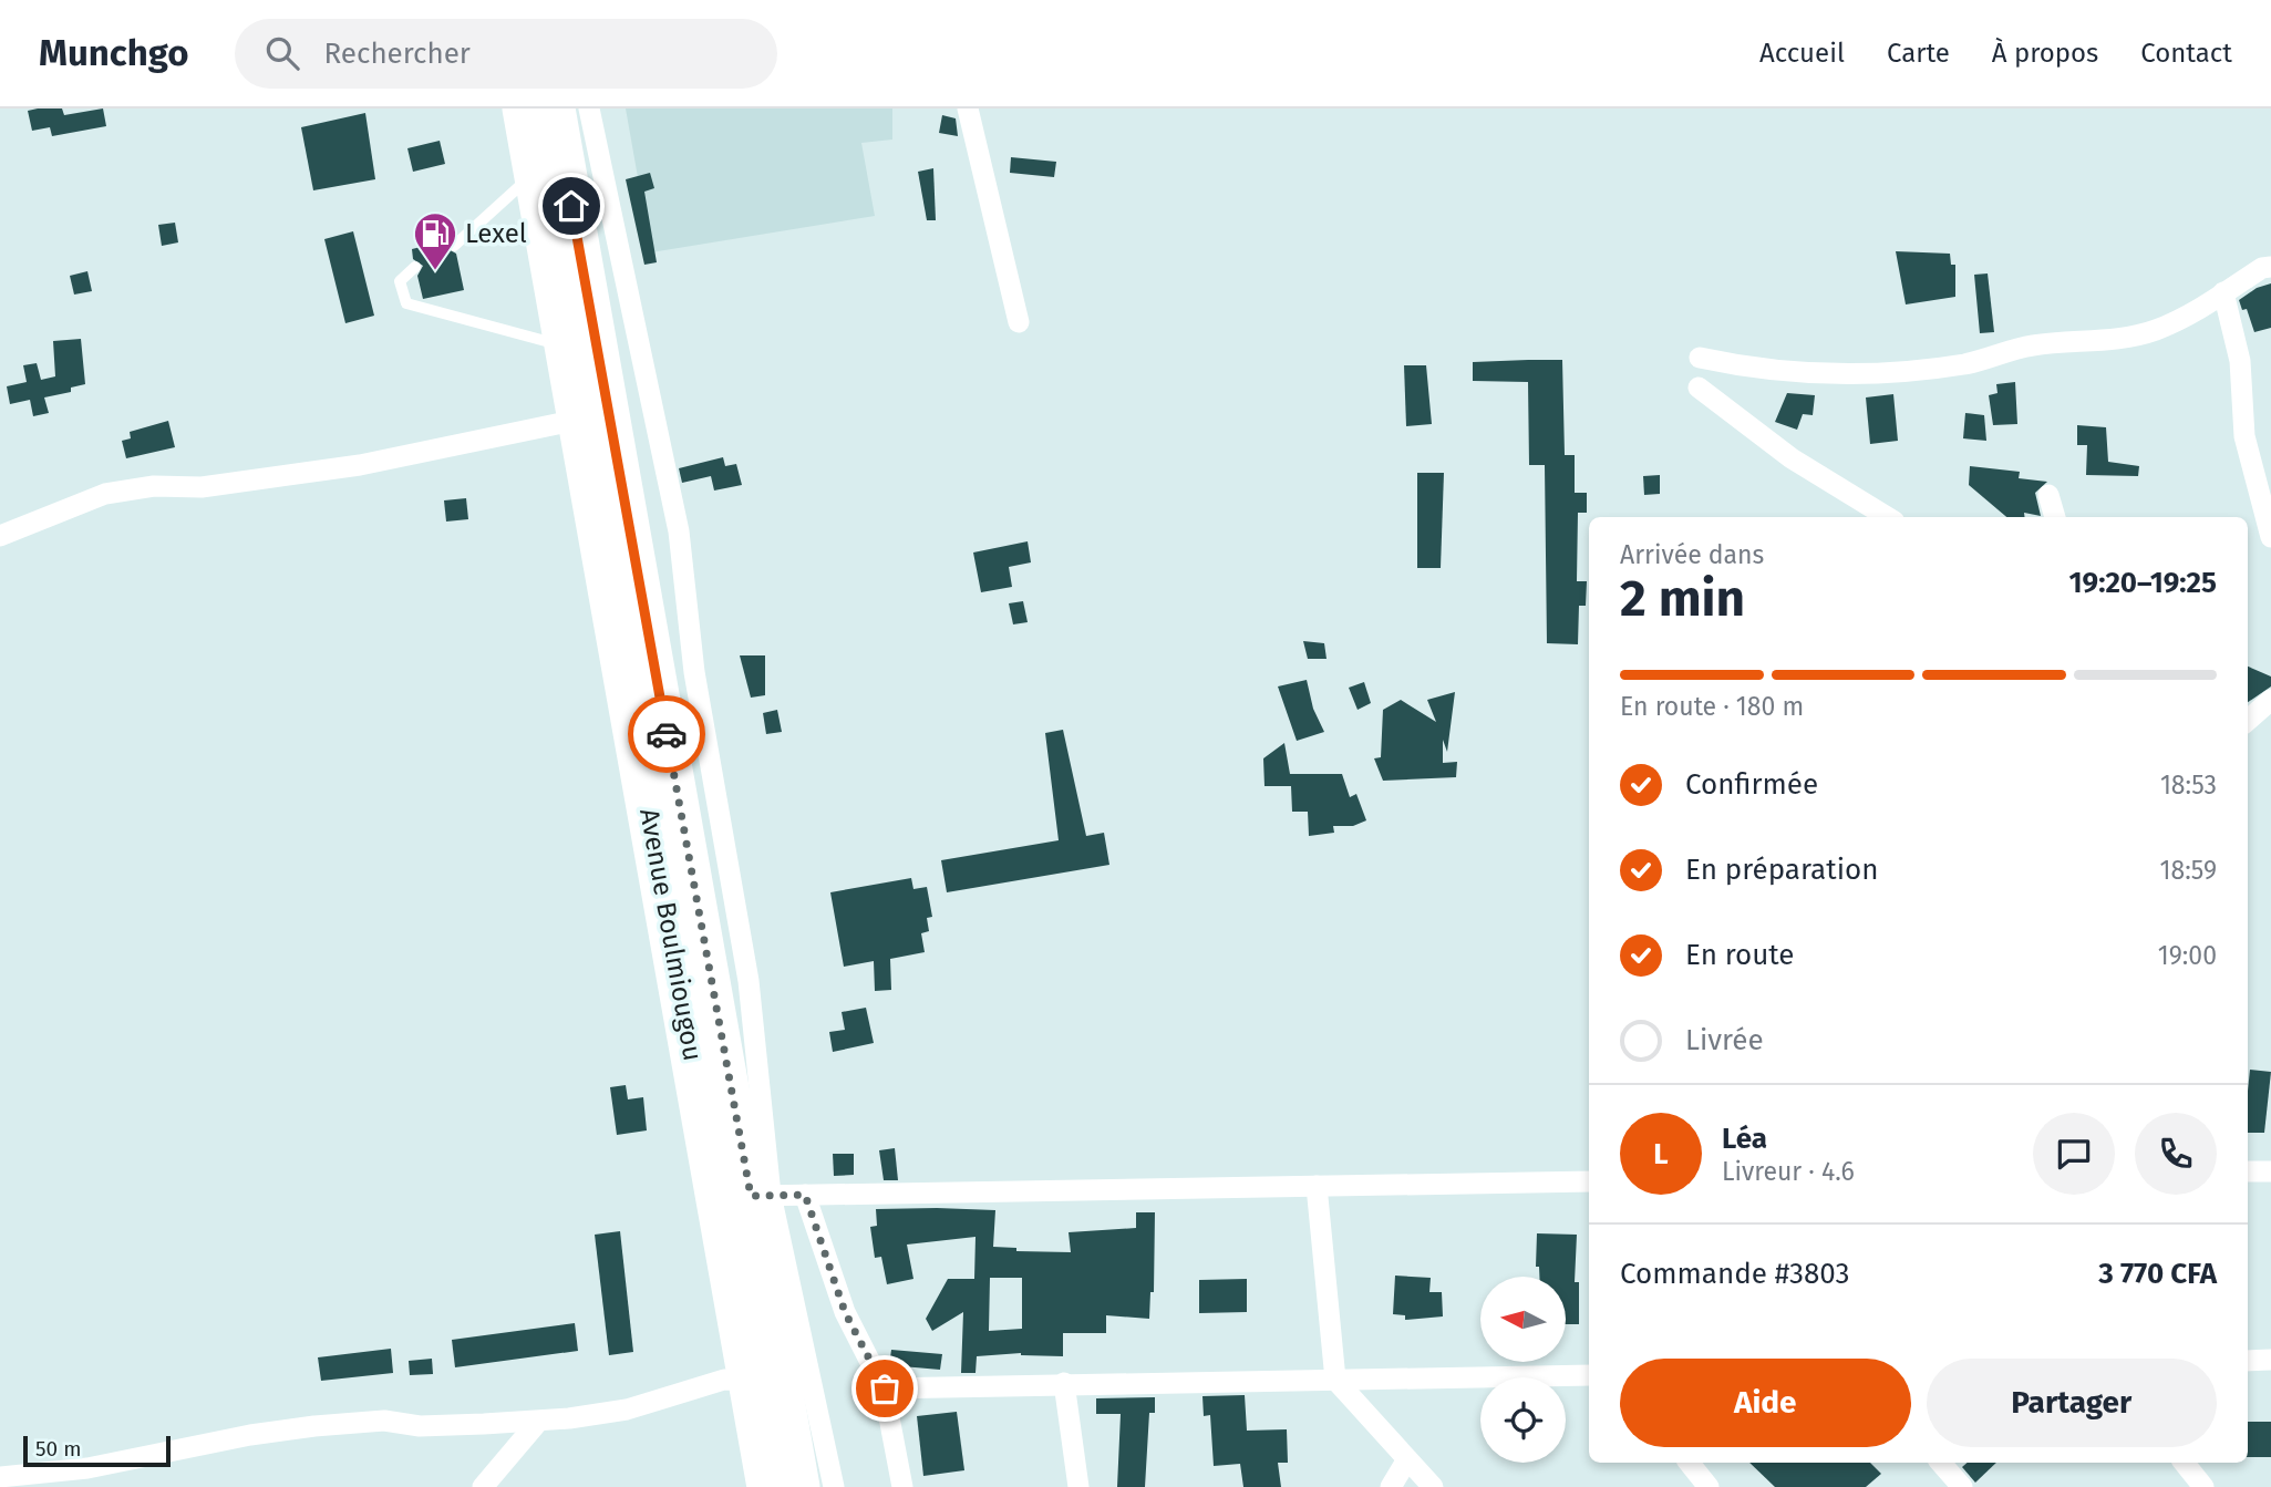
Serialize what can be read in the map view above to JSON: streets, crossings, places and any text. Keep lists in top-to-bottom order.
{
  "streets": {
    "highway": ["Avenue Boulmiougou"]
  },
  "places": {
    "fuel station": ["Lexel"]
  },
  "scale_bar": "50 m",
  "north": "left",
  "page": {
    "header": "Munchgo",
    "search": "Rechercher",
    "nav": [
      "Accueil",
      "Carte",
      "À propos",
      "Contact"
    ],
    "heading": ["2 min", "Arrivée dans", "19:20–19:25"],
    "panel": [
      "Léa",
      "Livreur · 4.6",
      "Commande #3803",
      "3 770 CFA"
    ],
    "bar": "En route · 180 m",
    "list": [
      ["Confirmée", "18:53"],
      ["En préparation", "18:59"],
      ["En route", "19:00"],
      "Livrée"
    ],
    "round": "L",
    "buttons": ["Aide", "Partager"],
    "scale": "50 m"
  }
}
